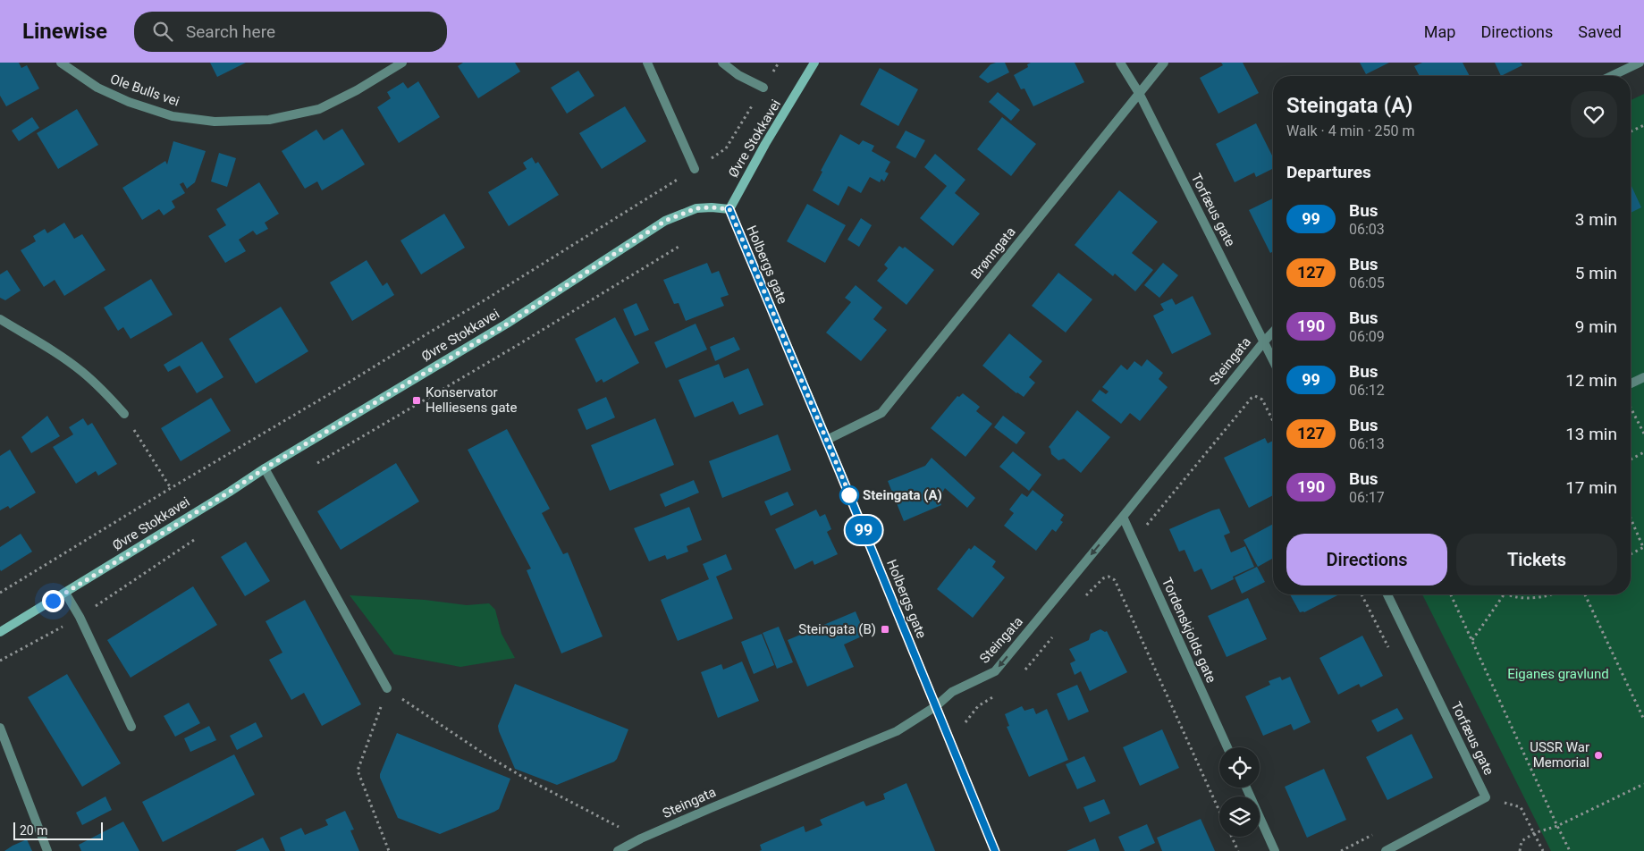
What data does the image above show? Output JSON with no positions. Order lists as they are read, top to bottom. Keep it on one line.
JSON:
{"streets":{"main road":["Øvre Stokkavei","Holbergs gate"],"street":["Ole Bulls vei","Torfæus gate","Brønngata","Steingata","Tordenskjolds gate"]},"crossings":[["Øvre Stokkavei","Holbergs gate"],["Torfæus gate","Brønngata"],["Torfæus gate","Steingata"],["Brønngata","Holbergs gate"],["Holbergs gate","Steingata"],["Steingata","Tordenskjolds gate"]],"parks":["Eiganes gravlund"],"places":{"transit":["Konservator Helliesens gate","Steingata (B)"],"other":["Steingata (A)","USSR War Memorial"]},"lines":["bus line 99"],"scale_bar":"20 m","page":{"header":"Linewise","search":"Search here","nav":["Map","Directions","Saved"],"on_map":"99","heading":[["Steingata (A)","Walk · 4 min · 250 m"],"Departures"],"list":[{"mark":"99","name":"Bus","note":"06:03","value":"3 min"},{"mark":"127","name":"Bus","note":"06:05","value":"5 min"},{"mark":"190","name":"Bus","note":"06:09","value":"9 min"},{"mark":"99","name":"Bus","note":"06:12","value":"12 min"},{"mark":"127","name":"Bus","note":"06:13","value":"13 min"},{"mark":"190","name":"Bus","note":"06:17","value":"17 min"}],"buttons":["Directions","Tickets"],"scale":"20 m"}}
